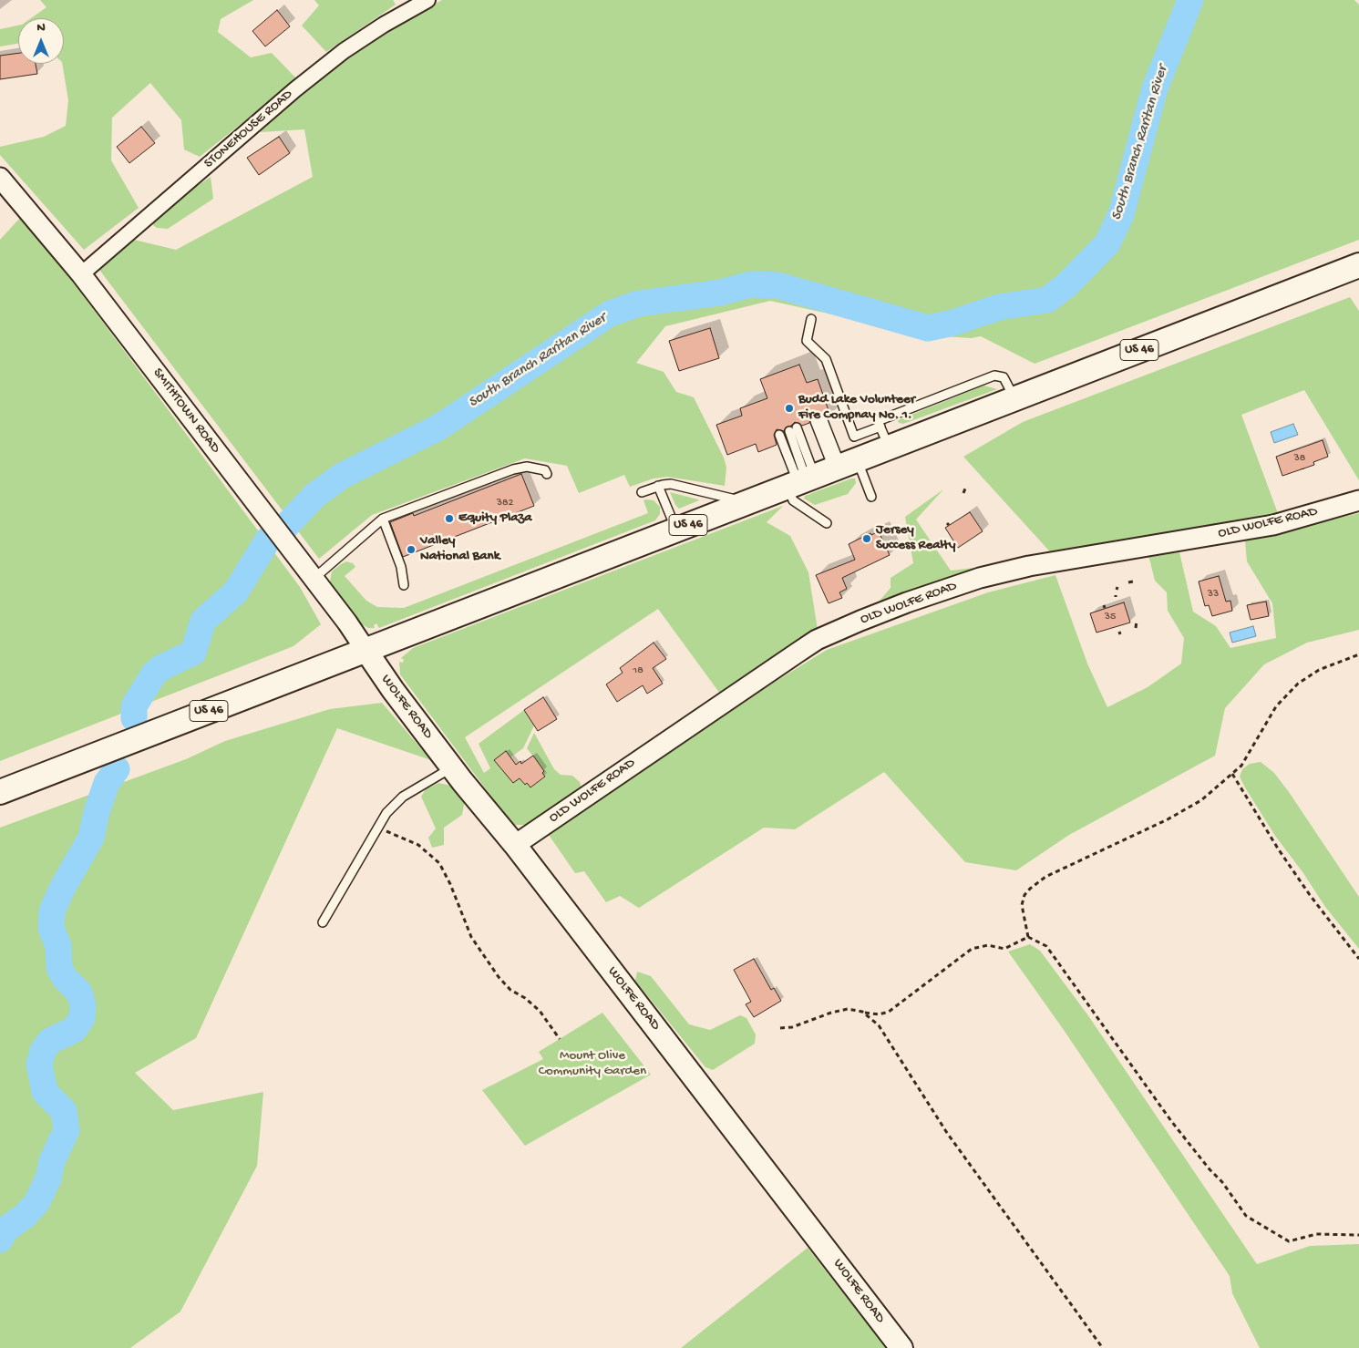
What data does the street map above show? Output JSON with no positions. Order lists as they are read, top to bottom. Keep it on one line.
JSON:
{"streets":{"main road":["US 46","WOLFE ROAD"],"street":["STONEHOUSE ROAD","SMITHTOWN ROAD","OLD WOLFE ROAD"]},"crossings":[["STONEHOUSE ROAD","SMITHTOWN ROAD"],["US 46","SMITHTOWN ROAD"],["US 46","WOLFE ROAD"],["SMITHTOWN ROAD","WOLFE ROAD"],["OLD WOLFE ROAD","WOLFE ROAD"]],"water":["South Branch Raritan River"],"parks":["Mount Olive Community Garden"],"places":["Budd Lake Volunteer Fire Compnay No. 1.","Equity Plaza","Jersey Success Realty","Valley National Bank"],"house_numbers":["38","382","33","35","18"],"north":"top"}
